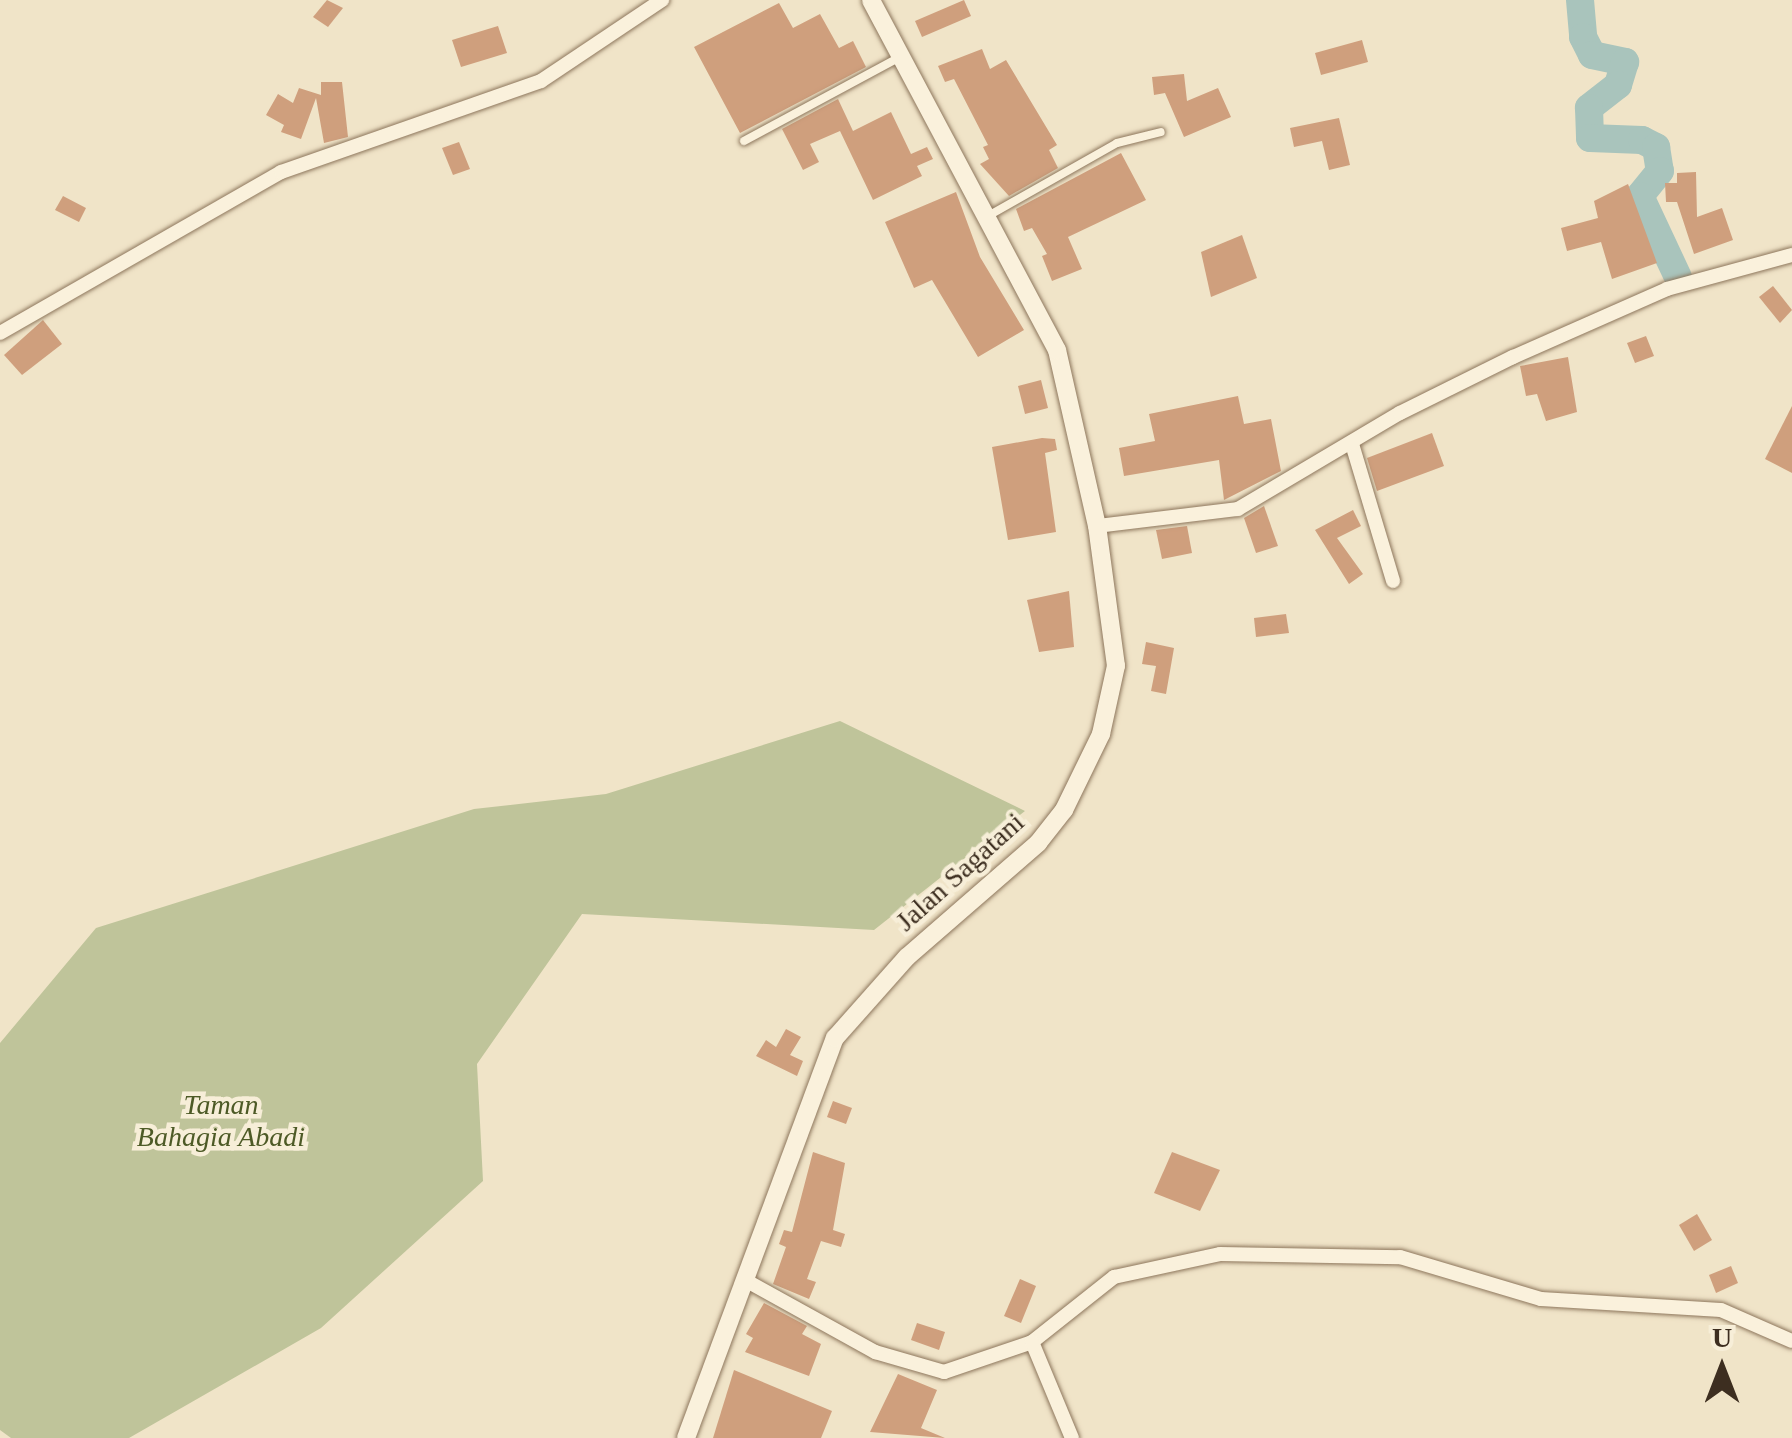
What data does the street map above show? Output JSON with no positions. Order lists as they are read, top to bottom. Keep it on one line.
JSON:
{"streets":{"street":["Jalan Sagatani"]},"parks":["Taman Bahagia Abadi"],"north":"top"}
